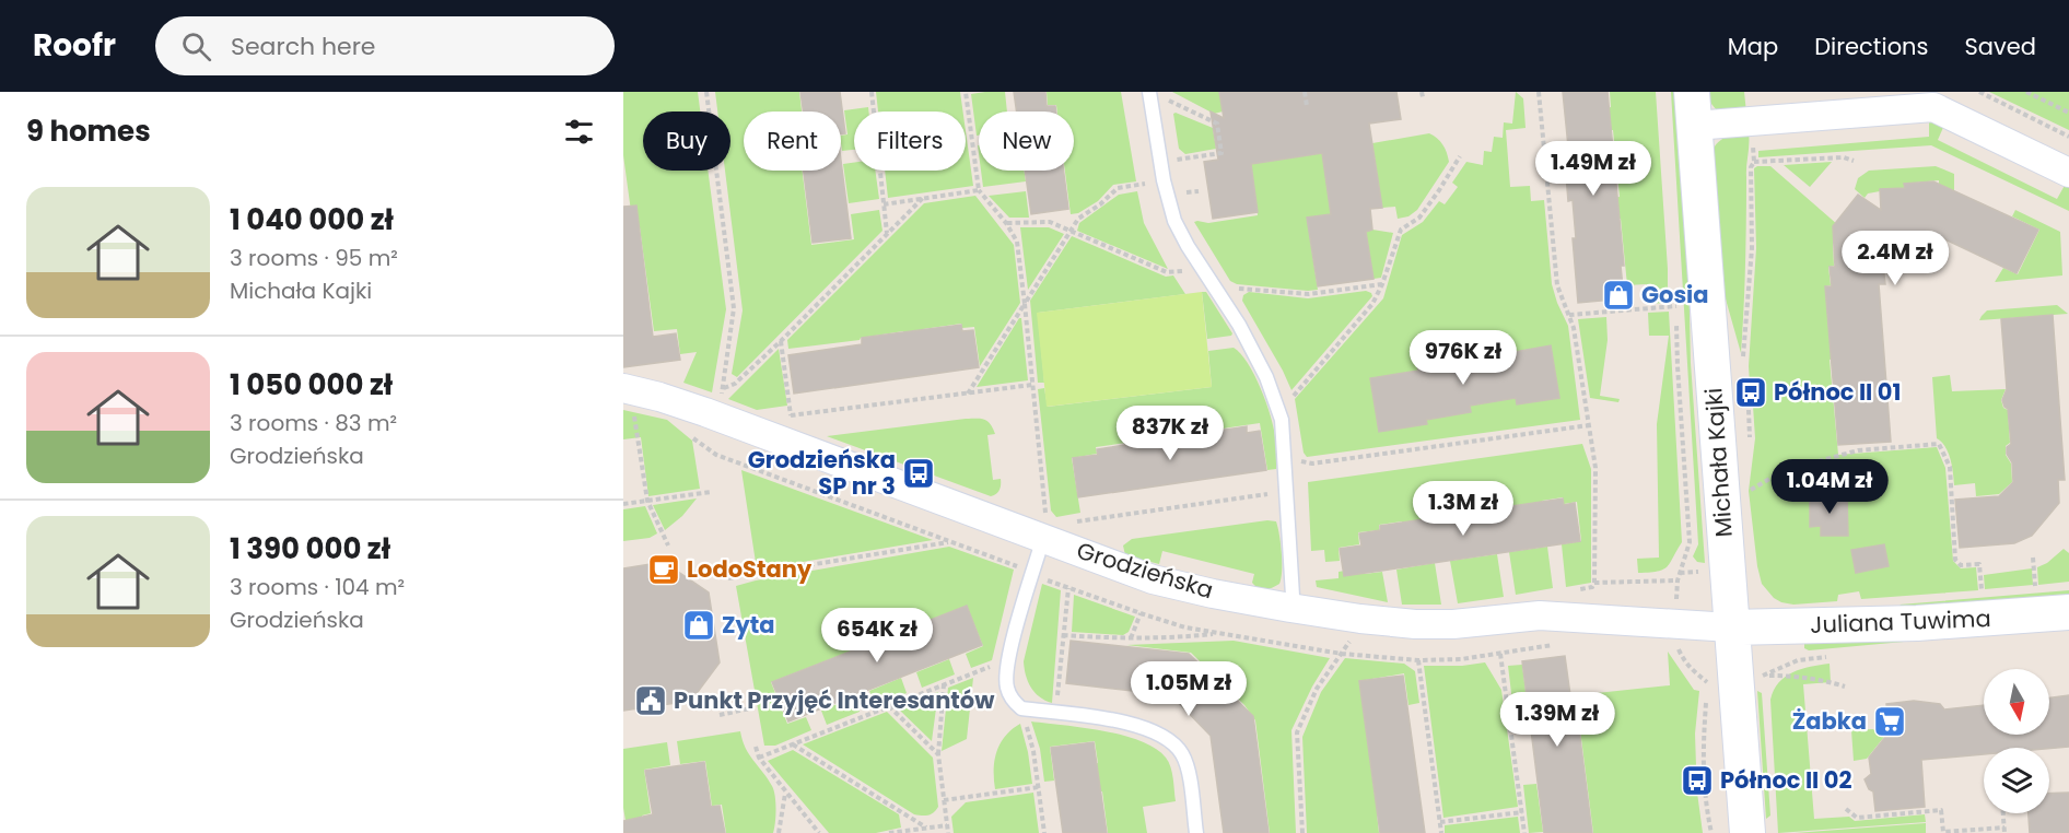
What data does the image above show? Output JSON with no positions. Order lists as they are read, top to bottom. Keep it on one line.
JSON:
{"streets":{"street":["Michała Kajki","Grodzieńska","Juliana Tuwima"]},"crossings":[["Michała Kajki","Grodzieńska"],["Michała Kajki","Juliana Tuwima"],["Grodzieńska","Juliana Tuwima"]],"places":{"shop":["Gosia","Zyta"],"bus stop":["Północ II 01","Grodzieńska SP nr 3","Północ II 02"],"cafe":["LodoStany"],"public building":["Punkt Przyjęć Interesantów"],"supermarket":["Żabka"]},"north":"bottom","page":{"header":"Roofr","search":"Search here","nav":["Map","Directions","Saved"],"heading":"9 homes","chip":["Buy","Rent","Filters","New"],"price":["1.49M zł","2.4M zł","976K zł","837K zł","1.04M zł","1.3M zł","654K zł","1.05M zł","1.39M zł"],"list":[{"name":"1 040 000 zł","note":"3 rooms · 95 m² · Michała Kajki"},{"name":"1 050 000 zł","note":"3 rooms · 83 m² · Grodzieńska"},{"name":"1 390 000 zł","note":"3 rooms · 104 m² · Grodzieńska"}]}}
